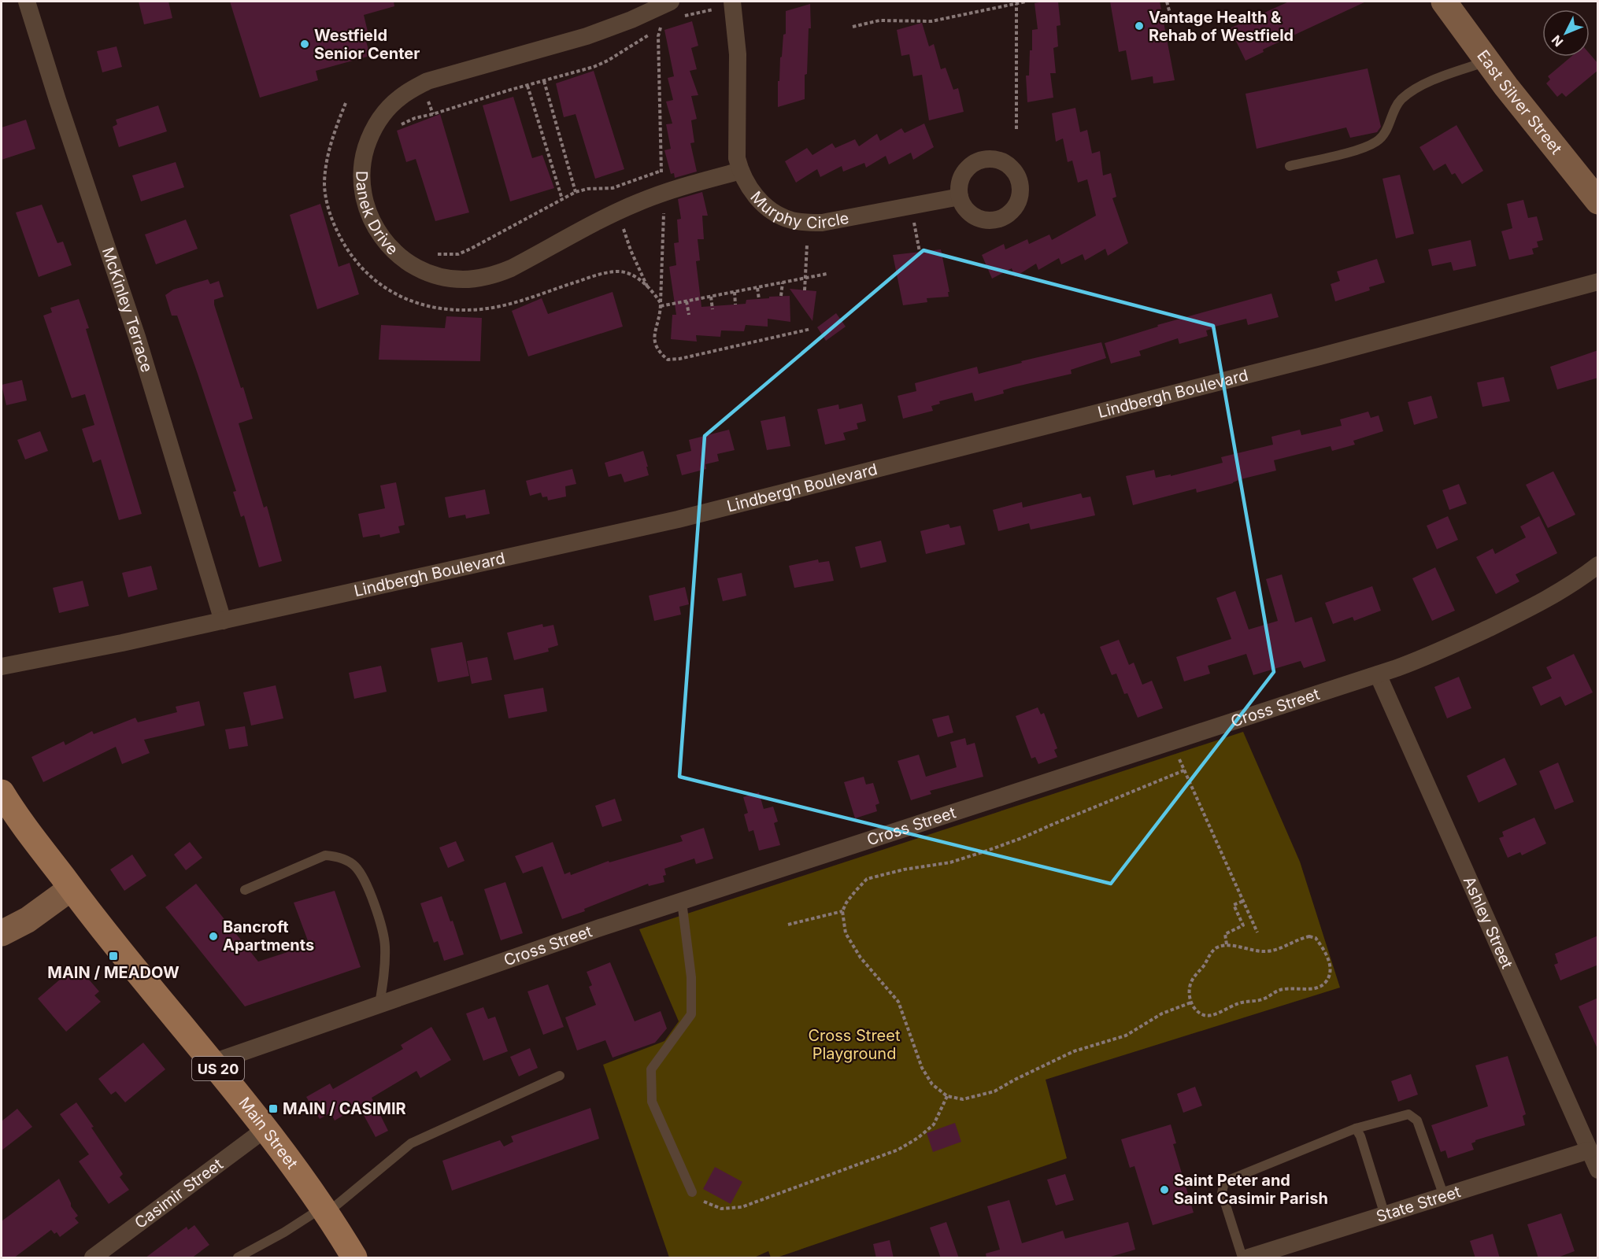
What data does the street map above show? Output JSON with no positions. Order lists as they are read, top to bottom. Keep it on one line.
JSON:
{"streets":{"main road":["East Silver Street","US 20","Main Street"],"street":["Murphy Circle","Danek Drive","McKinley Terrace","Lindbergh Boulevard","Cross Street","Ashley Street","Casimir Street","State Street"]},"crossings":[["Murphy Circle","Danek Drive"],["McKinley Terrace","Lindbergh Boulevard"],["Cross Street","Ashley Street"],["Cross Street","Main Street"],["Ashley Street","State Street"],["Main Street","Casimir Street"]],"parks":["Cross Street Playground"],"places":{"other":["Vantage Health & Rehab of Westfield","Westfield Senior Center","Bancroft Apartments","Saint Peter and Saint Casimir Parish"],"transit":["MAIN / MEADOW","MAIN / CASIMIR"]},"north":"bottom left"}
